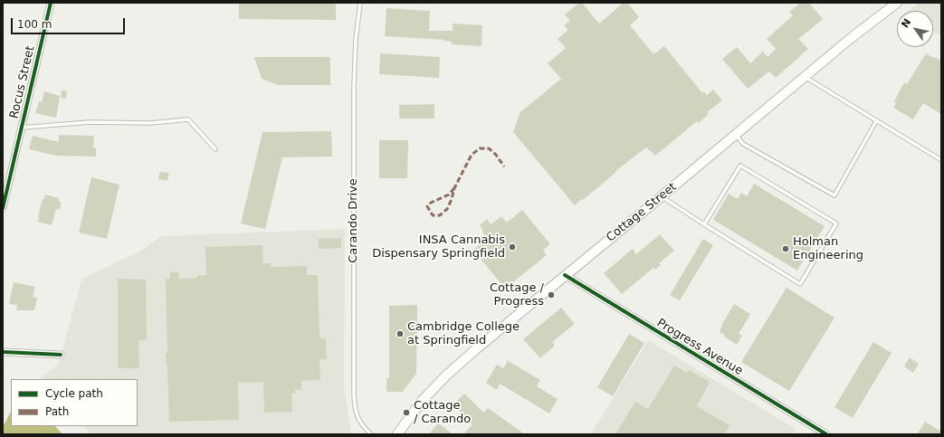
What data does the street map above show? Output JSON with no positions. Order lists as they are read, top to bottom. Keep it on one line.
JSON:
{"streets":{"main road":["Cottage Street"],"street":["Rocus Street","Progress Avenue"],"lane":["Carando Drive"]},"crossings":[["Cottage Street","Progress Avenue"]],"places":["INSA Cannabis Dispensary Springfield","Holman Engineering","Cottage / Progress","Cambridge College at Springfield","Cottage / Carando"],"legend":["Cycle path","Path"],"scale_bar":"100 m","north":"top left"}
